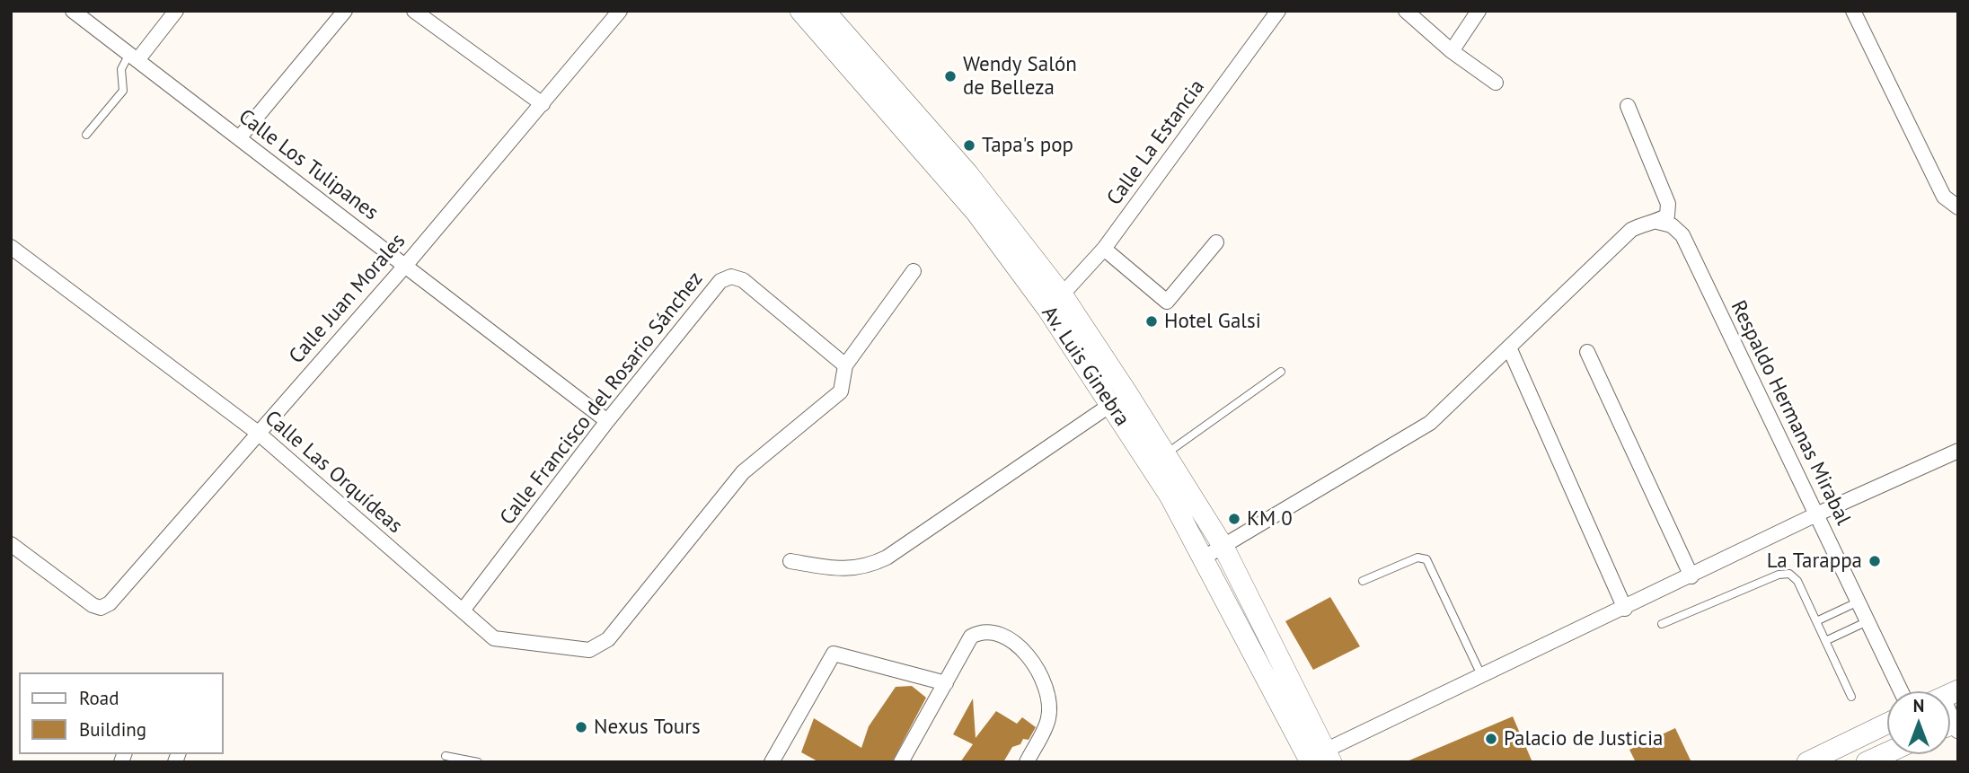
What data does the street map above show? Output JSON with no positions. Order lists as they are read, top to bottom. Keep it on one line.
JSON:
{"streets":{"street":["Calle La Estancia","Calle Los Tulipanes","Calle Juan Morales","Av. Luis Ginebra","Calle Francisco del Rosario Sánchez","Respaldo Hermanas Mirabal","Calle Las Orquídeas"]},"crossings":[["Calle La Estancia","Av. Luis Ginebra"],["Calle Los Tulipanes","Calle Juan Morales"],["Calle Los Tulipanes","Calle Francisco del Rosario Sánchez"],["Calle Juan Morales","Calle Las Orquídeas"],["Calle Francisco del Rosario Sánchez","Calle Las Orquídeas"]],"places":["Wendy Salón de Belleza","Tapa's pop","Hotel Galsi","KM 0","La Tarappa","Nexus Tours","Palacio de Justicia"],"legend":["Road","Building"],"north":"top"}
